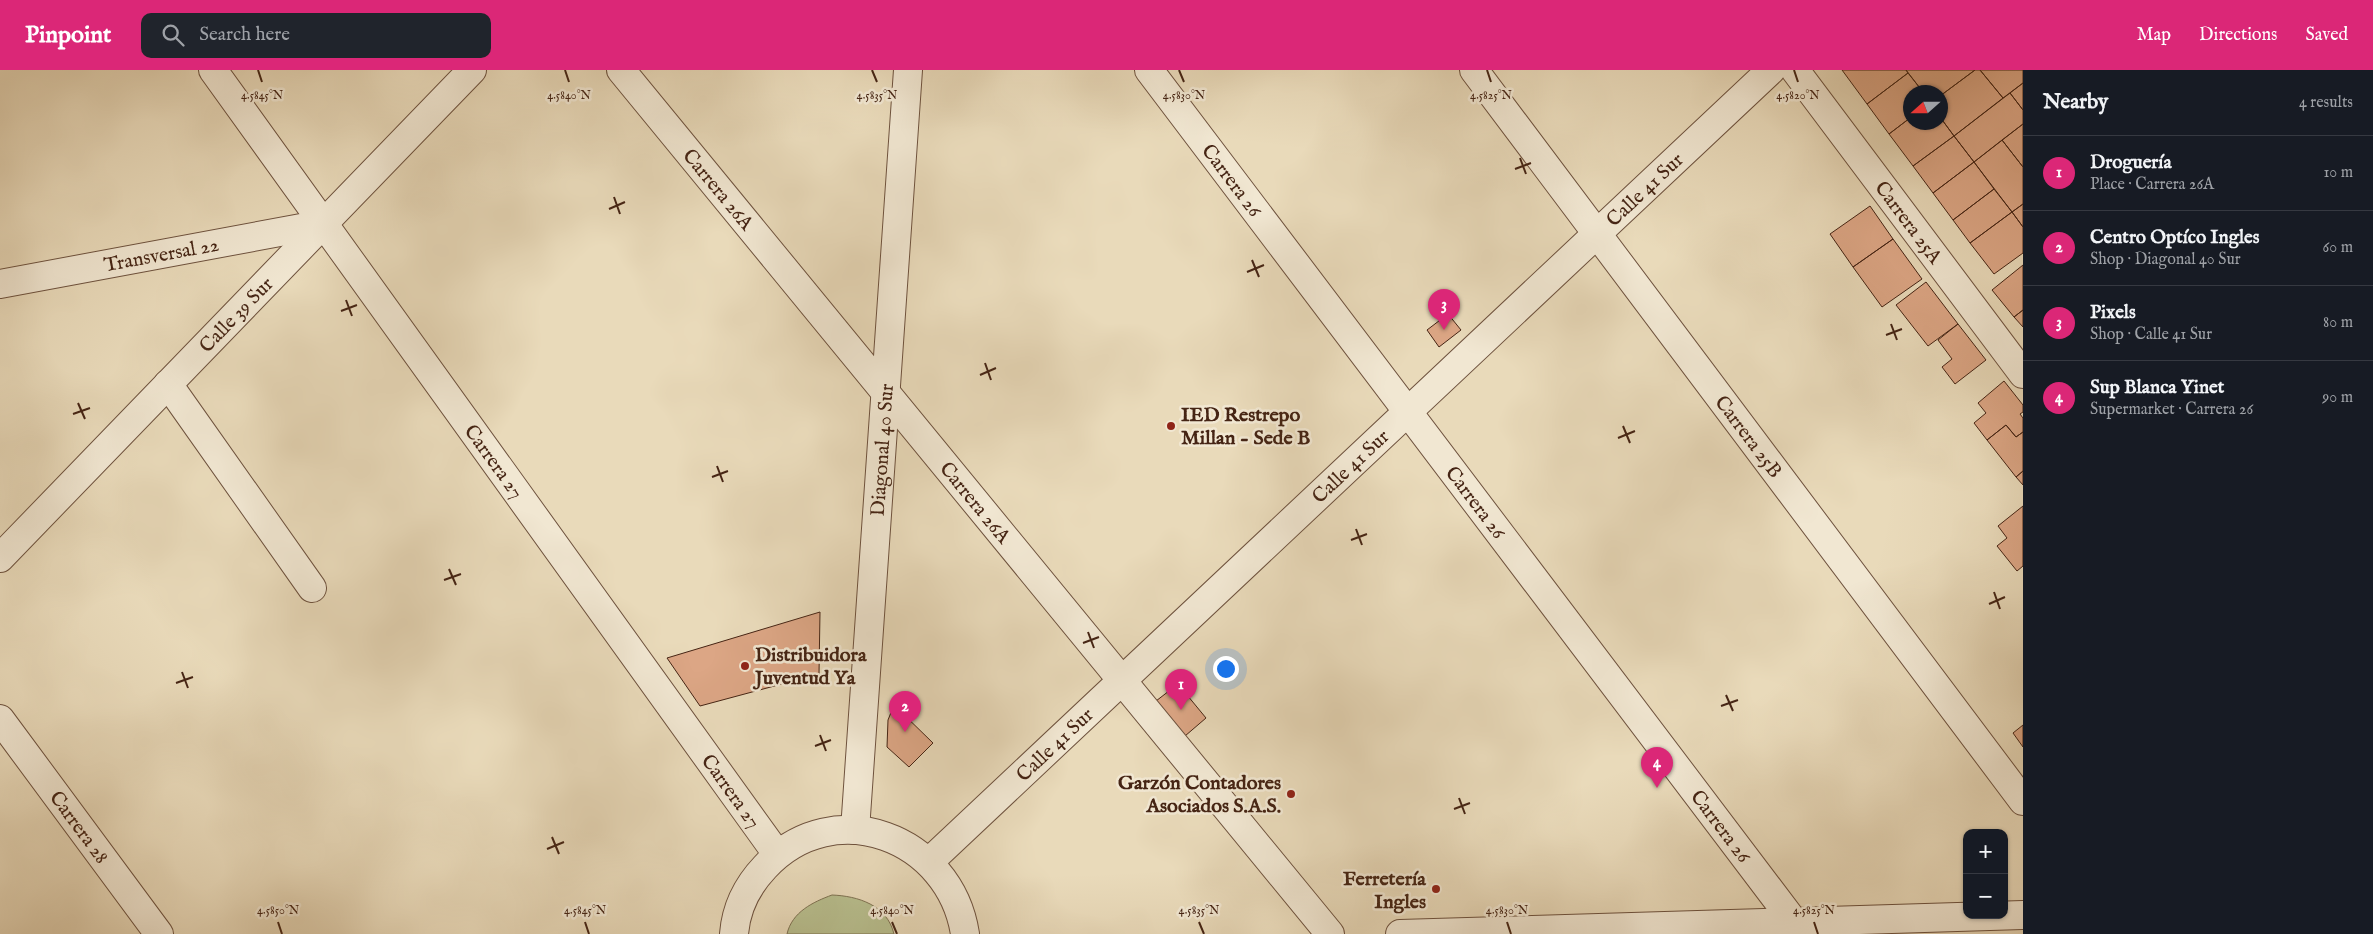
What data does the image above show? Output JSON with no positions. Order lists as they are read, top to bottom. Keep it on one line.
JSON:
{"streets":{"street":["Carrera 26","Carrera 26A","Calle 41 Sur","Carrera 25A","Transversal 22","Calle 39 Sur","Carrera 25B","Diagonal 40 Sur","Carrera 27","Carrera 28"]},"crossings":[["Carrera 26","Calle 41 Sur"],["Carrera 26A","Calle 41 Sur"],["Carrera 26A","Diagonal 40 Sur"],["Calle 41 Sur","Carrera 25B"],["Transversal 22","Calle 39 Sur"],["Transversal 22","Carrera 27"],["Calle 39 Sur","Carrera 27"]],"places":["IED Restrepo Millan - Sede B","Distribuidora Juventud Ya","Garzón Contadores Asociados S.A.S.","Ferretería Ingles"],"north":"left","page":{"header":"Pinpoint","search":"Search here","nav":["Map","Directions","Saved"],"heading":["Nearby","4 results"],"list":[{"mark":"1","name":"Droguería","note":"Place · Carrera 26A","value":"10 m"},{"mark":"2","name":"Centro Optíco Ingles","note":"Shop · Diagonal 40 Sur","value":"60 m"},{"mark":"3","name":"Pixels","note":"Shop · Calle 41 Sur","value":"80 m"},{"mark":"4","name":"Sup Blanca Yinet","note":"Supermarket · Carrera 26","value":"90 m"}],"pins":["3","1","2","4"],"map_buttons":["+","−"]},"coordinates":["4.5845°N","4.5840°N","4.5835°N","4.5830°N","4.5825°N","4.5820°N","4.5850°N"]}
